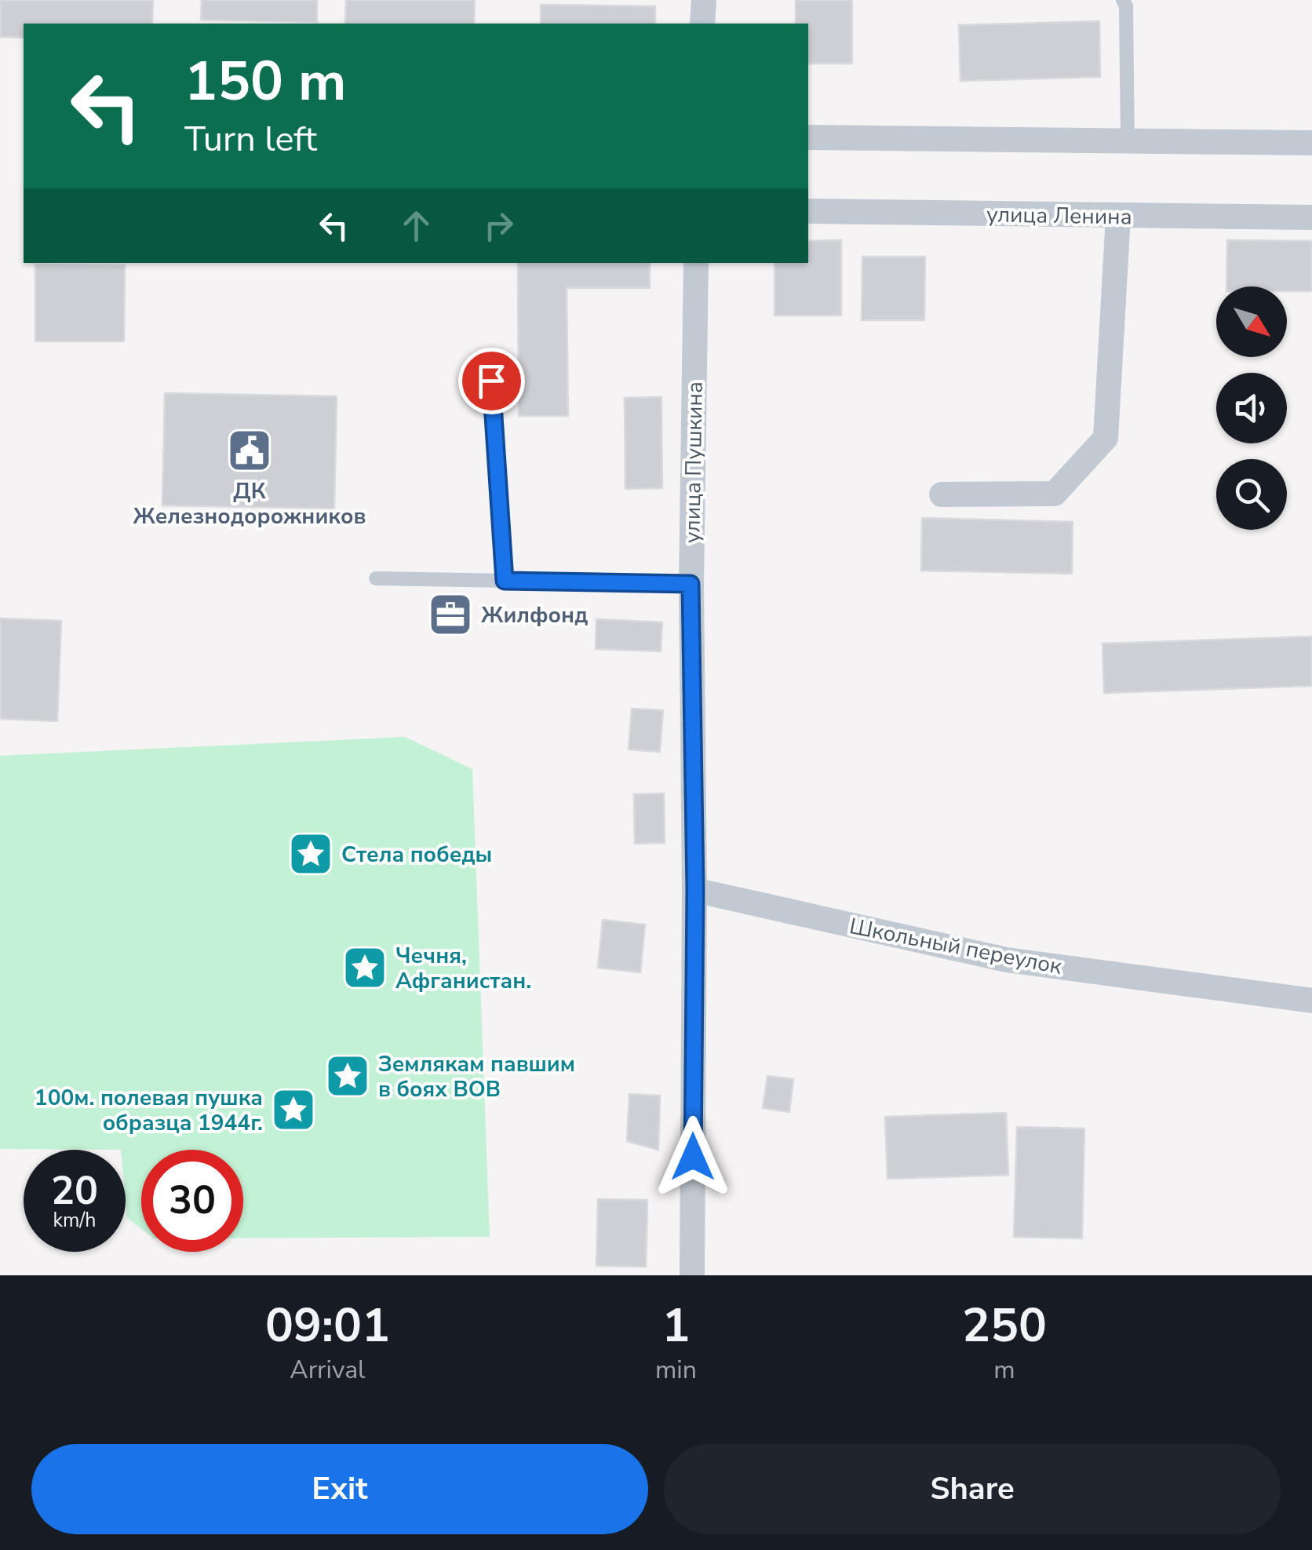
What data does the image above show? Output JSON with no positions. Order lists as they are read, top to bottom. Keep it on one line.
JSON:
{"streets":{"street":["улица Ленина","улица Пушкина","Школьный переулок"]},"crossings":[["улица Пушкина","Школьный переулок"]],"places":{"public building":["ДК Железнодорожников"],"office":["Жилфонд"],"place":["Стела победы","Чечня, Афганистан.","Землякам павшим в боях ВОВ","100м. полевая пушка образца 1944г."]},"north":"bottom right","page":{"turn":["150 m","Turn left"],"speed":"20 km/h","limit":"30","eta":["09:01","Arrival","1","min","250","m"],"buttons":["Exit","Share"]}}
